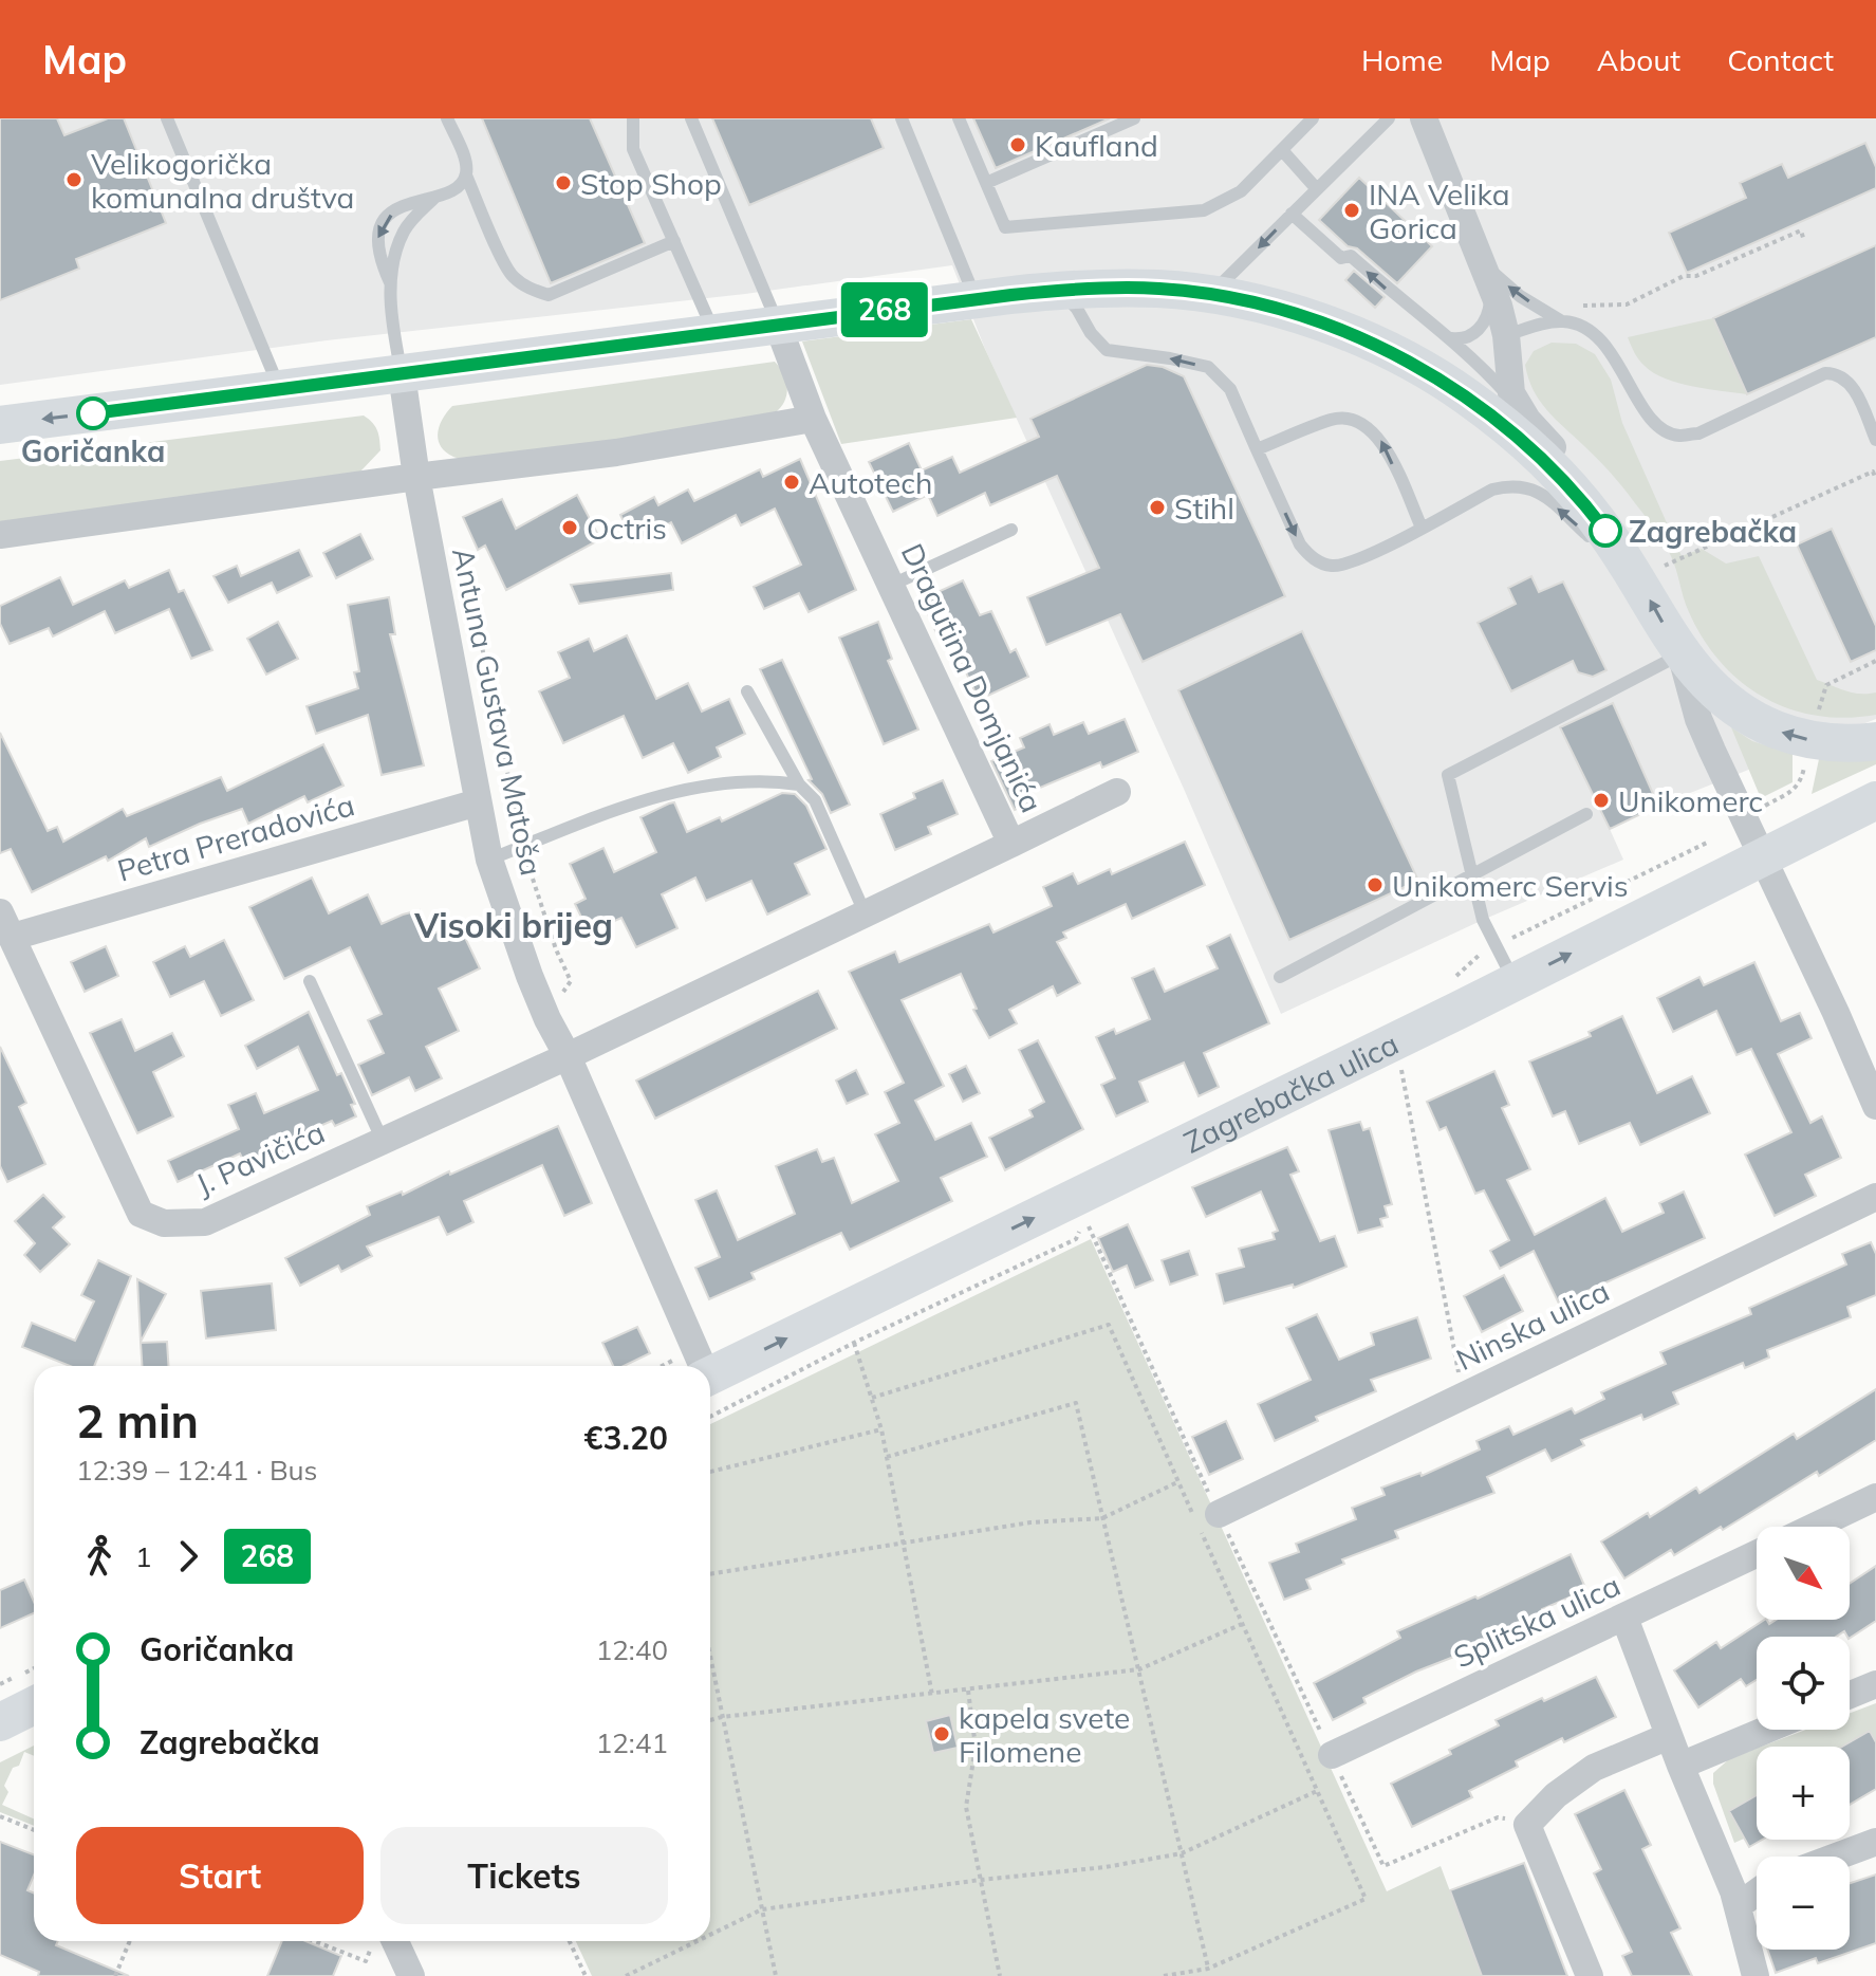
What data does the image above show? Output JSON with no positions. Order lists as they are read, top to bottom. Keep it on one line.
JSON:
{"streets":{"main road":["Zagrebačka ulica"],"street":["Dragutina Domjanića","Antuna Gustava Matoša","Petra Preradovića","J. Pavičića","Ninska ulica","Splitska ulica"]},"crossings":[["Dragutina Domjanića","Antuna Gustava Matoša"],["Dragutina Domjanića","J. Pavičića"],["Antuna Gustava Matoša","Petra Preradovića"],["Antuna Gustava Matoša","J. Pavičića"],["Petra Preradovića","J. Pavičića"]],"one_way":["Zagrebačka ulica"],"districts":["Visoki brijeg"],"places":["Kaufland","Velikogorička komunalna društva","Stop Shop","INA Velika Gorica","Goričanka","Autotech","Stihl","Octris","Zagrebačka","Unikomerc","Unikomerc Servis","kapela svete Filomene"],"lines":["bus line 268"],"north":"bottom right","page":{"header":"Map","nav":["Home","Map","About","Contact"],"on_map":"268","heading":["2 min","12:39 – 12:41 · Bus","€3.20"],"legs":["1","268"],"map_buttons":["+","−"],"list":[{"name":"Goričanka","value":"12:40"},{"name":"Zagrebačka","value":"12:41"}],"buttons":["Start","Tickets"]}}
